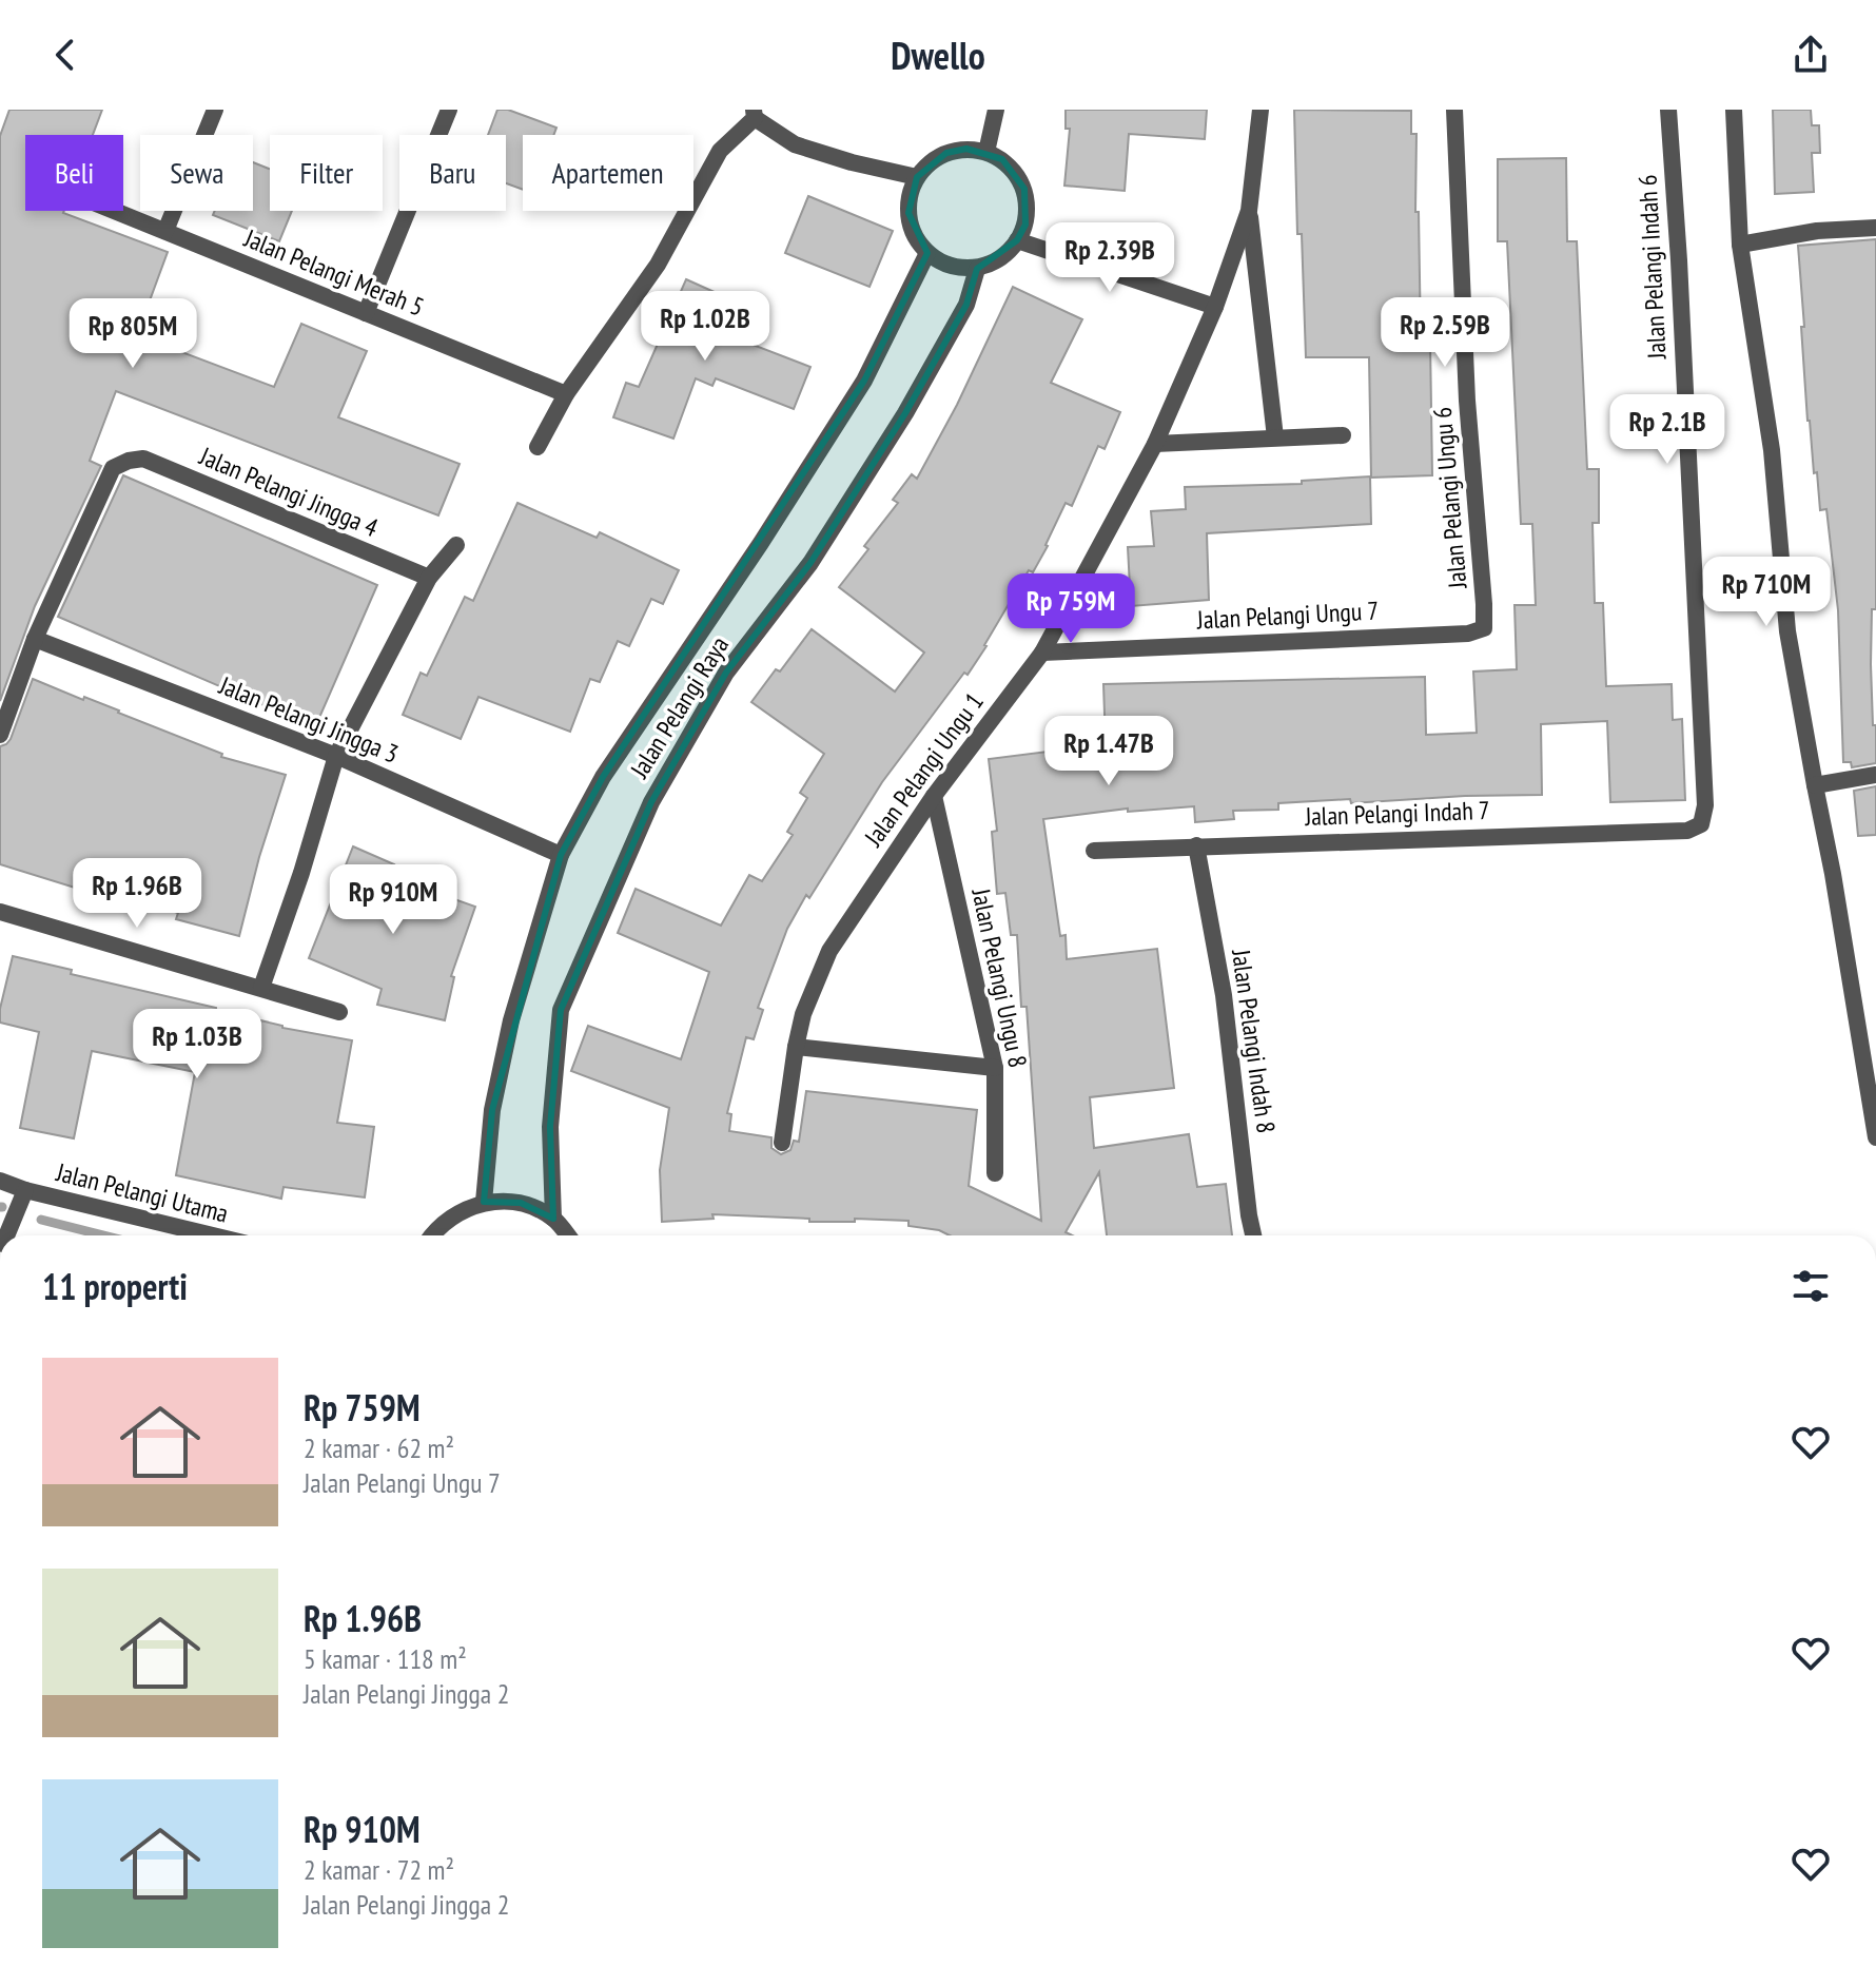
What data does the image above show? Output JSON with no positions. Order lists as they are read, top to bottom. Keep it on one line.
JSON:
{"streets":{"street":["Jalan Pelangi Indah 6","Jalan Pelangi Merah 5","Jalan Pelangi Jingga 4","Jalan Pelangi Ungu 6","Jalan Pelangi Ungu 7","Jalan Pelangi Raya","Jalan Pelangi Jingga 3","Jalan Pelangi Ungu 1","Jalan Pelangi Indah 7","Jalan Pelangi Ungu 8","Jalan Pelangi Indah 8","Jalan Pelangi Utama"]},"crossings":[["Jalan Pelangi Indah 6","Jalan Pelangi Indah 7"],["Jalan Pelangi Jingga 4","Jalan Pelangi Jingga 3"],["Jalan Pelangi Ungu 6","Jalan Pelangi Ungu 7"],["Jalan Pelangi Ungu 7","Jalan Pelangi Ungu 1"],["Jalan Pelangi Raya","Jalan Pelangi Jingga 3"],["Jalan Pelangi Ungu 1","Jalan Pelangi Ungu 8"],["Jalan Pelangi Indah 7","Jalan Pelangi Indah 8"]],"page":{"header":"Dwello","chip":["Beli","Sewa","Filter","Baru","Apartemen"],"price":["Rp 2.39B","Rp 1.02B","Rp 2.59B","Rp 805M","Rp 2.1B","Rp 710M","Rp 759M","Rp 1.47B","Rp 1.96B","Rp 910M","Rp 1.03B"],"heading":"11 properti","list":[{"name":"Rp 759M","note":"2 kamar · 62 m² · Jalan Pelangi Ungu 7"},{"name":"Rp 1.96B","note":"5 kamar · 118 m² · Jalan Pelangi Jingga 2"},{"name":"Rp 910M","note":"2 kamar · 72 m² · Jalan Pelangi Jingga 2"}]}}
